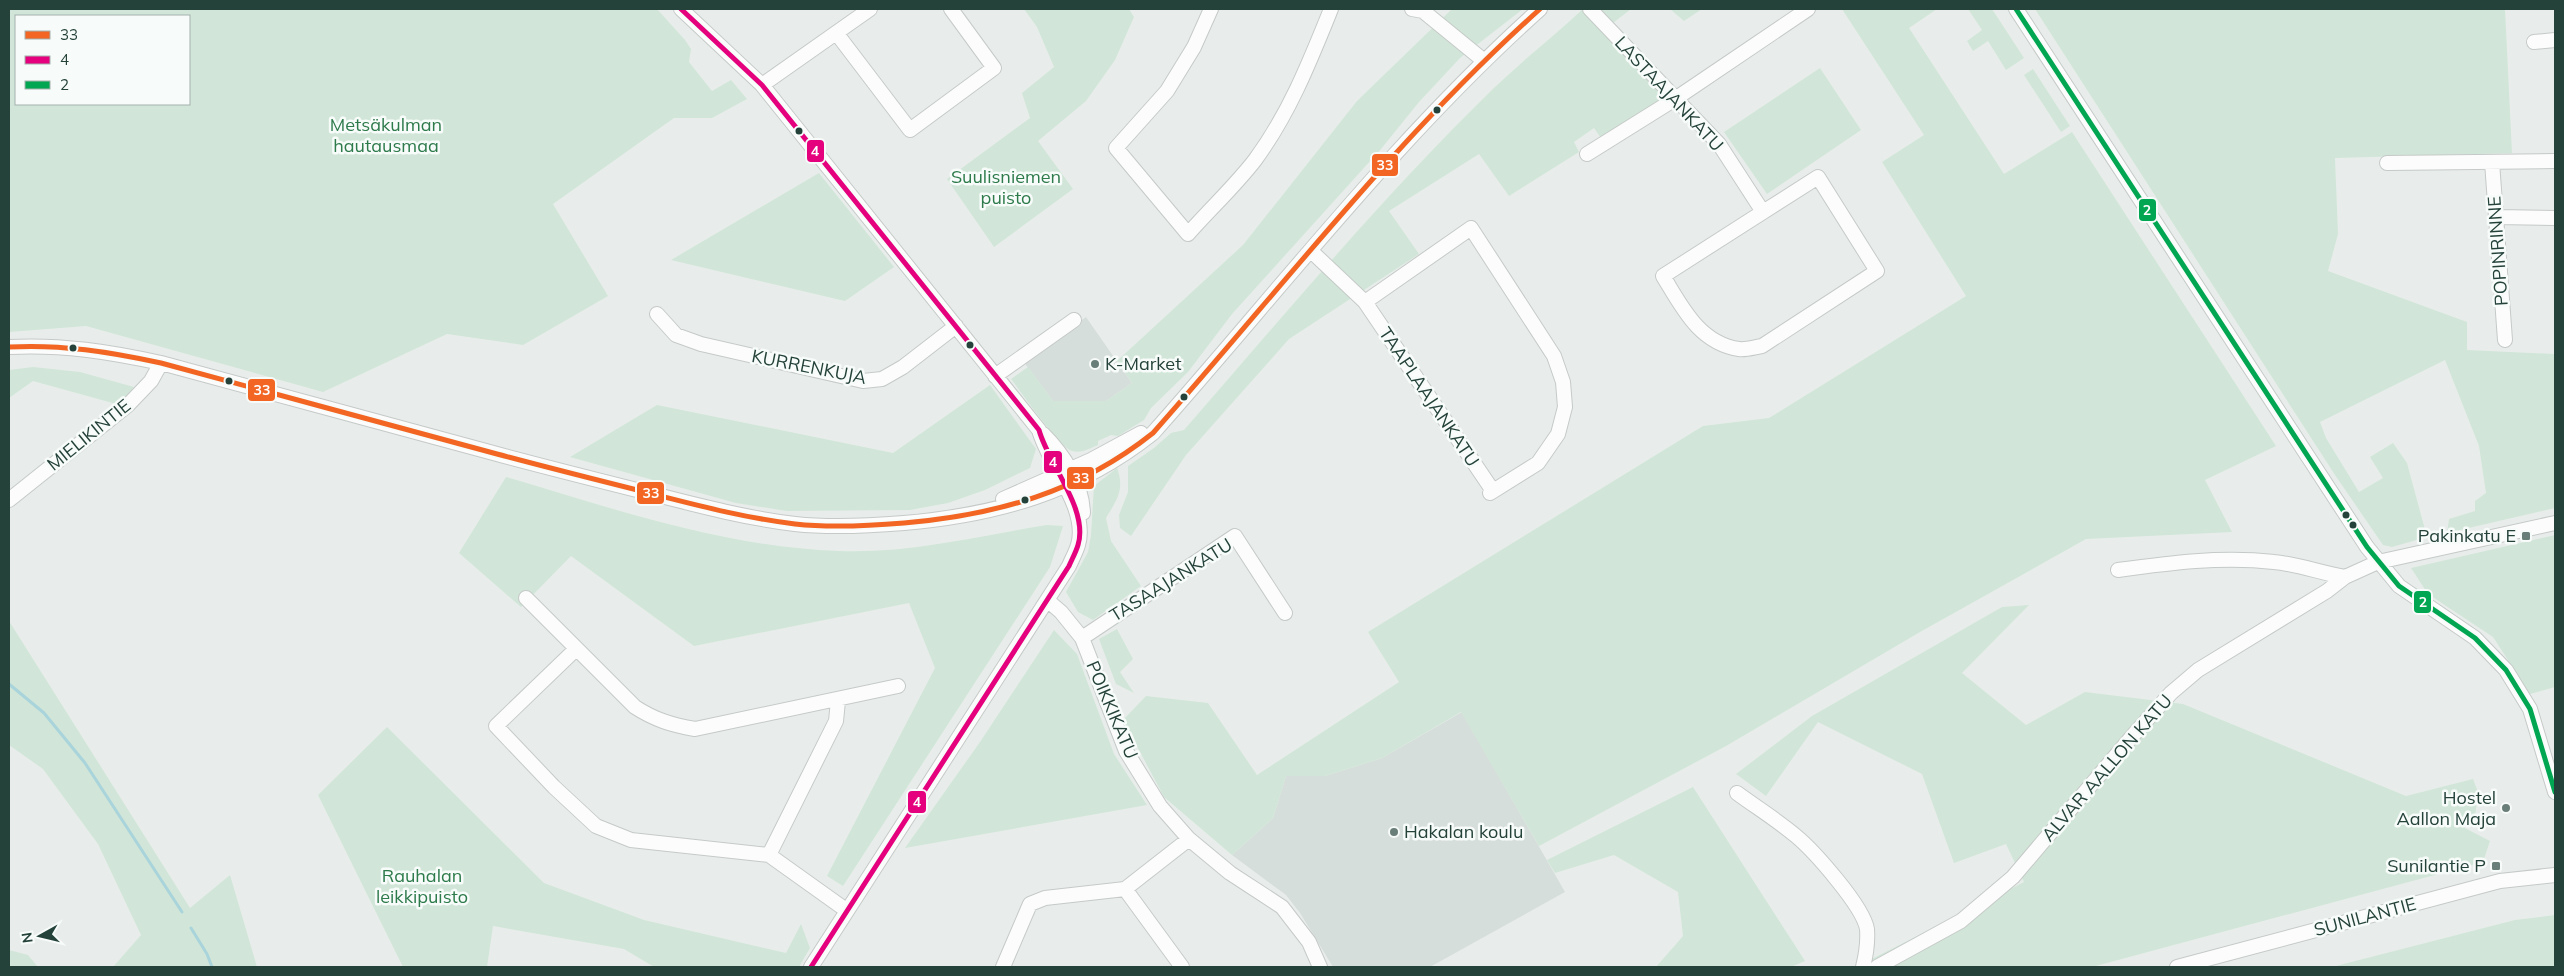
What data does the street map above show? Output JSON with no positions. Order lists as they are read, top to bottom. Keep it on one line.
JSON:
{"streets":{"street":["LASTAAJANKATU","POPINRINNE","KURRENKUJA","TAAPLAAJANKATU","MIELIKINTIE","TASAAJANKATU","POIKKIKATU","ALVAR AALLON KATU","SUNILANTIE"]},"crossings":[["TASAAJANKATU","POIKKIKATU"]],"parks":["Metsäkulman hautausmaa","Suulisniemen puisto","Rauhalan leikkipuisto"],"places":{"other":["K-Market","Hostel Aallon Maja","Hakalan koulu"],"transit":["Pakinkatu E","Sunilantie P"]},"lines":["transit line 33","transit line 4","transit line 2"],"legend":["33","4","2"],"north":"left"}
